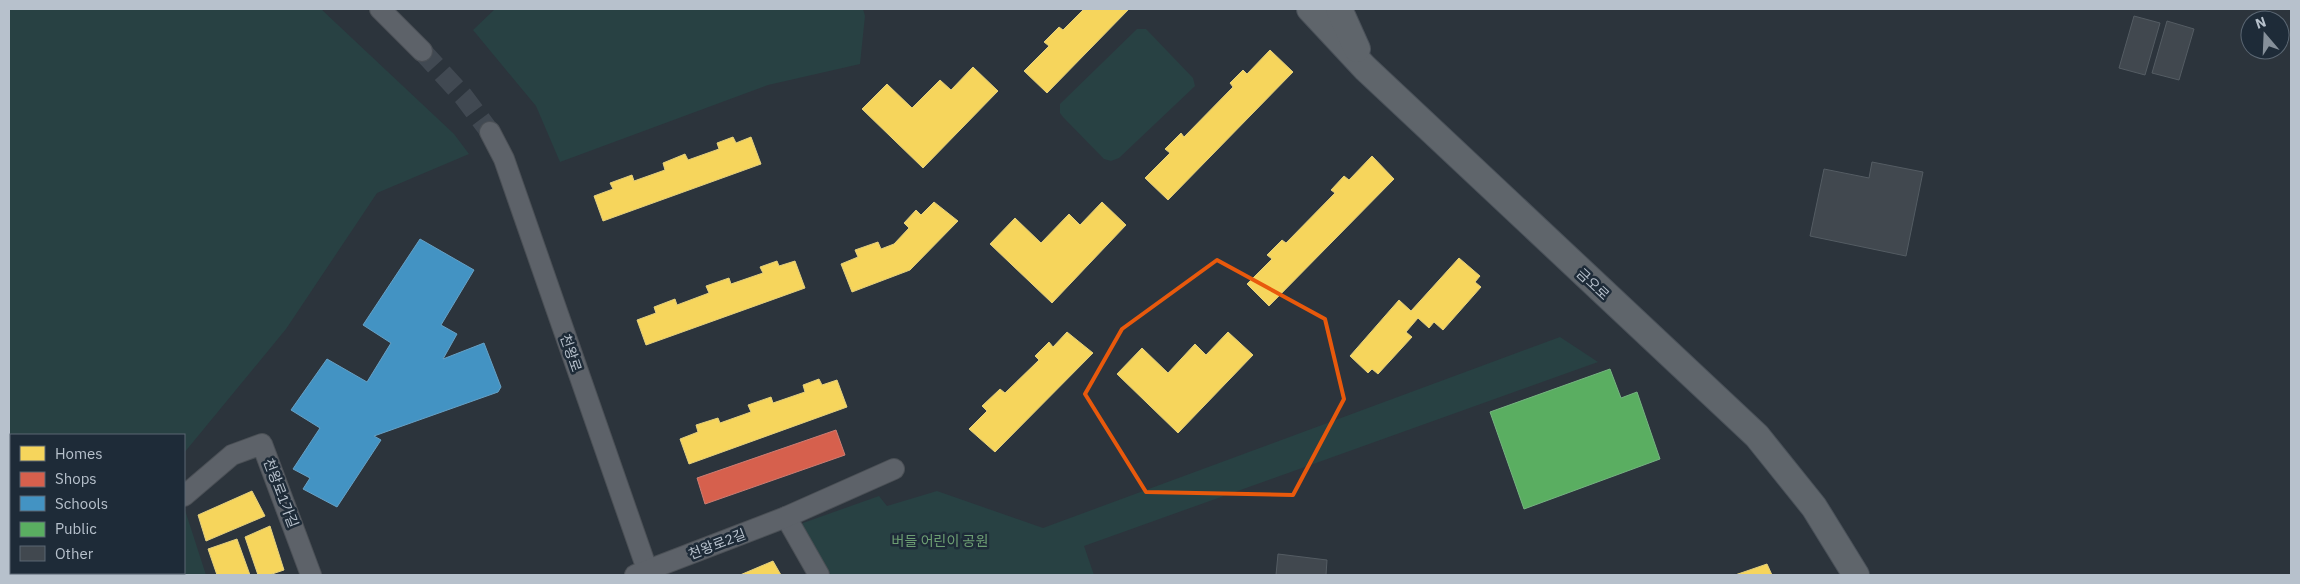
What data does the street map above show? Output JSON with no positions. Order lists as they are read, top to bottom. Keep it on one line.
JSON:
{"streets":{"main road":["금오로"],"street":["천왕로","천왕로1가길","천왕로2길"]},"crossings":[["천왕로","천왕로2길"]],"parks":["버들 어린이 공원"],"legend":["Homes","Shops","Schools","Public","Other"],"north":"top"}
